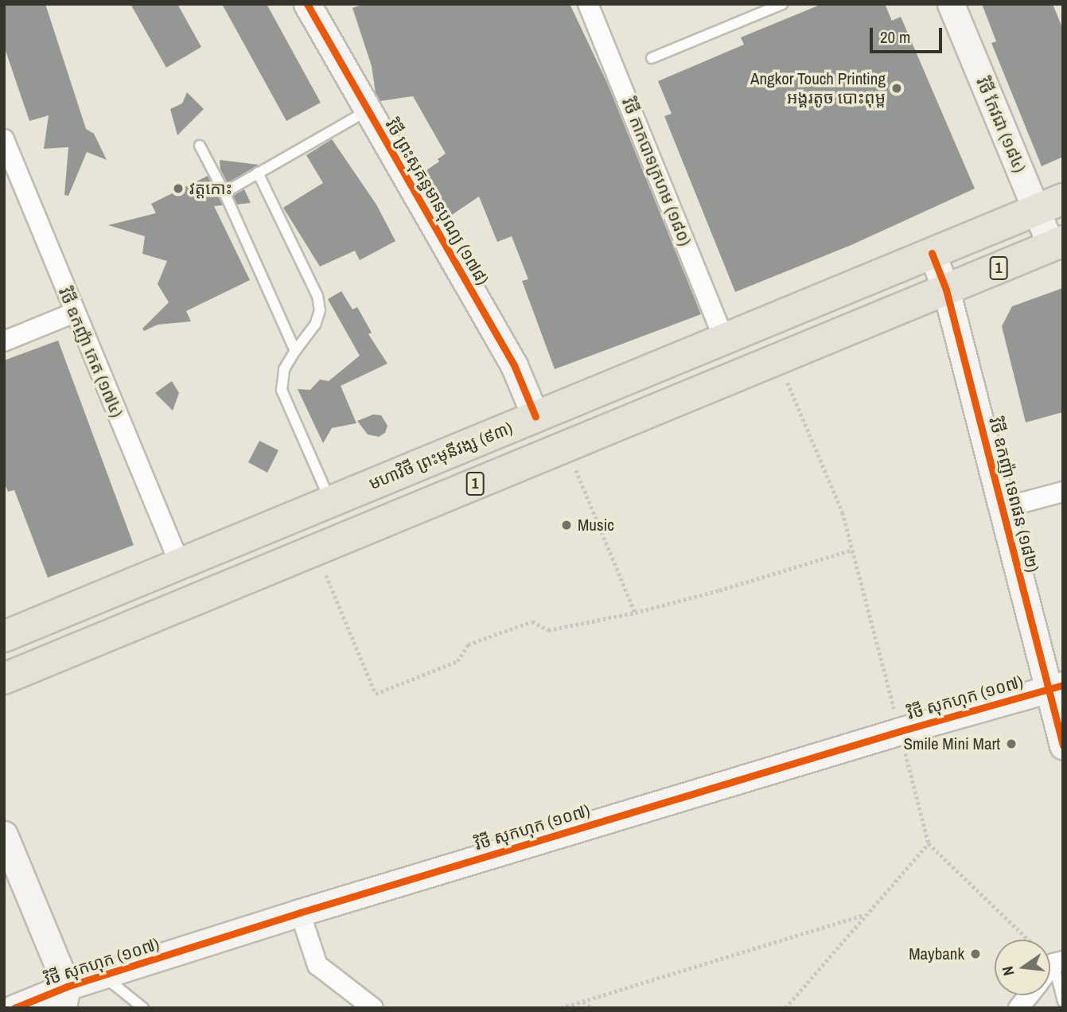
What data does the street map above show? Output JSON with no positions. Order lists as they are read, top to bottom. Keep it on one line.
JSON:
{"streets":{"highway":["1","មហាវិថី ព្រះមុនីវង្ស (៩៣)"],"street":["វិថី កែវជា (១៨៤)","វិថី កាកបាទក្រហម (១៨០)","វិថី ព្រះសុគន្ធមានបុណ្យ (១៧៨)","វិថី ឧកញ៉ា កេត (១៧៤)","វិថី ឧកញ៉ា ទេពផន (១៨២)","វិថី សុកហុក (១០៧)"]},"crossings":[["វិថី កែវជា (១៨៤)","1"],["វិថី កែវជា (១៨៤)","មហាវិថី ព្រះមុនីវង្ស (៩៣)"],["វិថី កាកបាទក្រហម (១៨០)","មហាវិថី ព្រះមុនីវង្ស (៩៣)"],["វិថី ព្រះសុគន្ធមានបុណ្យ (១៧៨)","មហាវិថី ព្រះមុនីវង្ស (៩៣)"],["1","វិថី ឧកញ៉ា ទេពផន (១៨២)"],["វិថី ឧកញ៉ា កេត (១៧៤)","មហាវិថី ព្រះមុនីវង្ស (៩៣)"],["មហាវិថី ព្រះមុនីវង្ស (៩៣)","វិថី ឧកញ៉ា ទេពផន (១៨២)"],["វិថី ឧកញ៉ា ទេពផន (១៨២)","វិថី សុកហុក (១០៧)"]],"places":["Angkor Touch Printing អង្គរតូច បោះពុម្ព","វត្តកោះ","Music","Smile Mini Mart","Maybank"],"scale_bar":"20 m","north":"left"}
